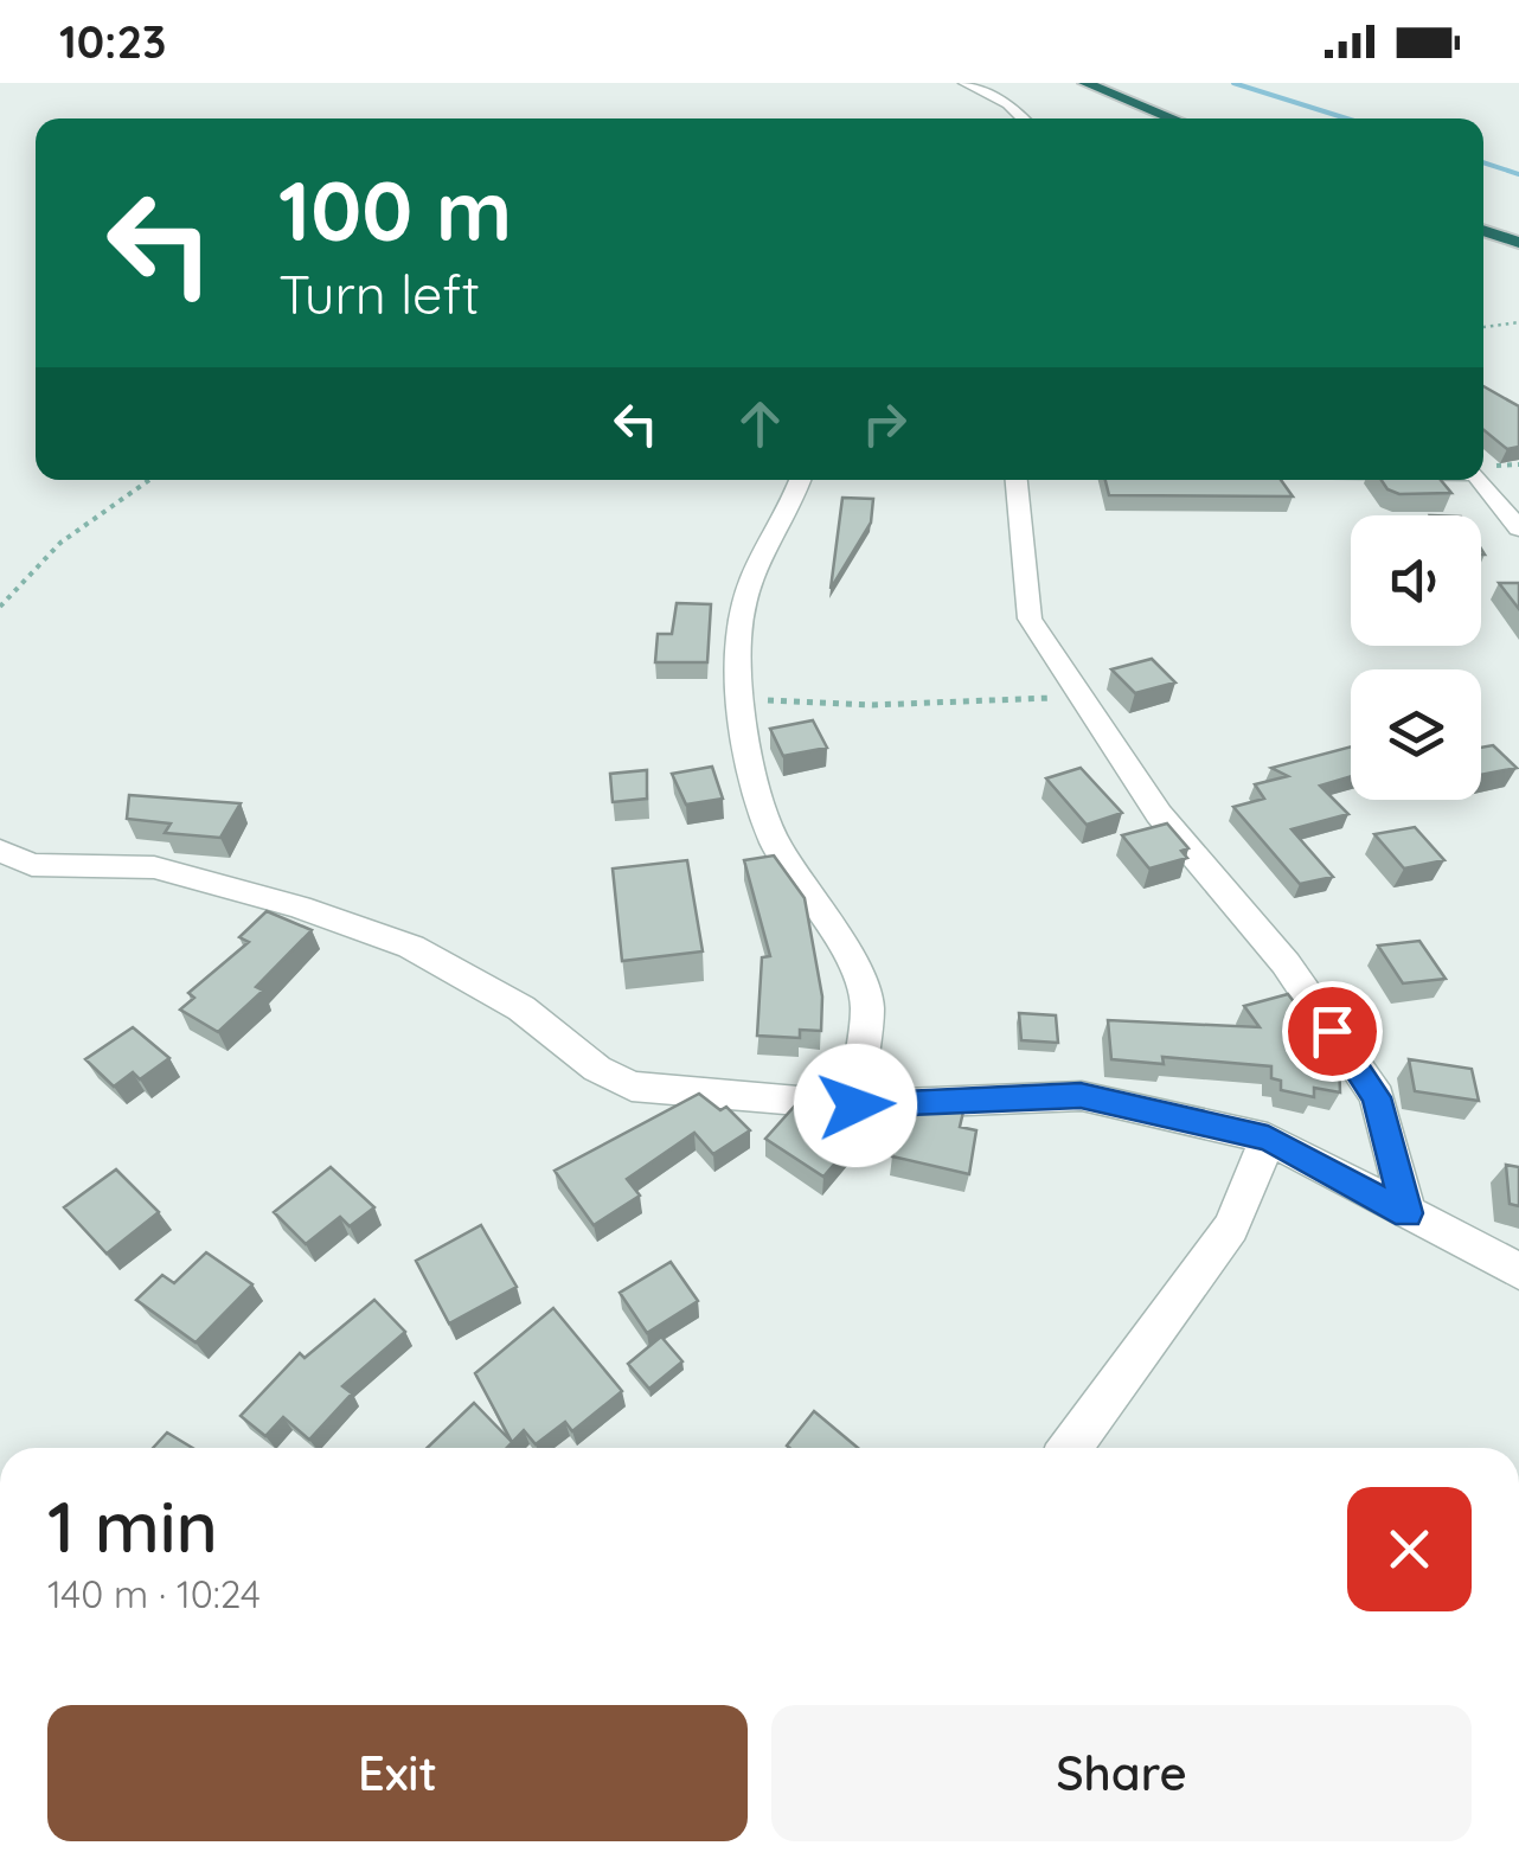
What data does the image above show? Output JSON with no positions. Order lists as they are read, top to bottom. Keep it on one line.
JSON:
{"page":{"status":"10:23","turn":["100 m","Turn left"],"heading":["1 min","140 m · 10:24"],"buttons":["Exit","Share"]}}
